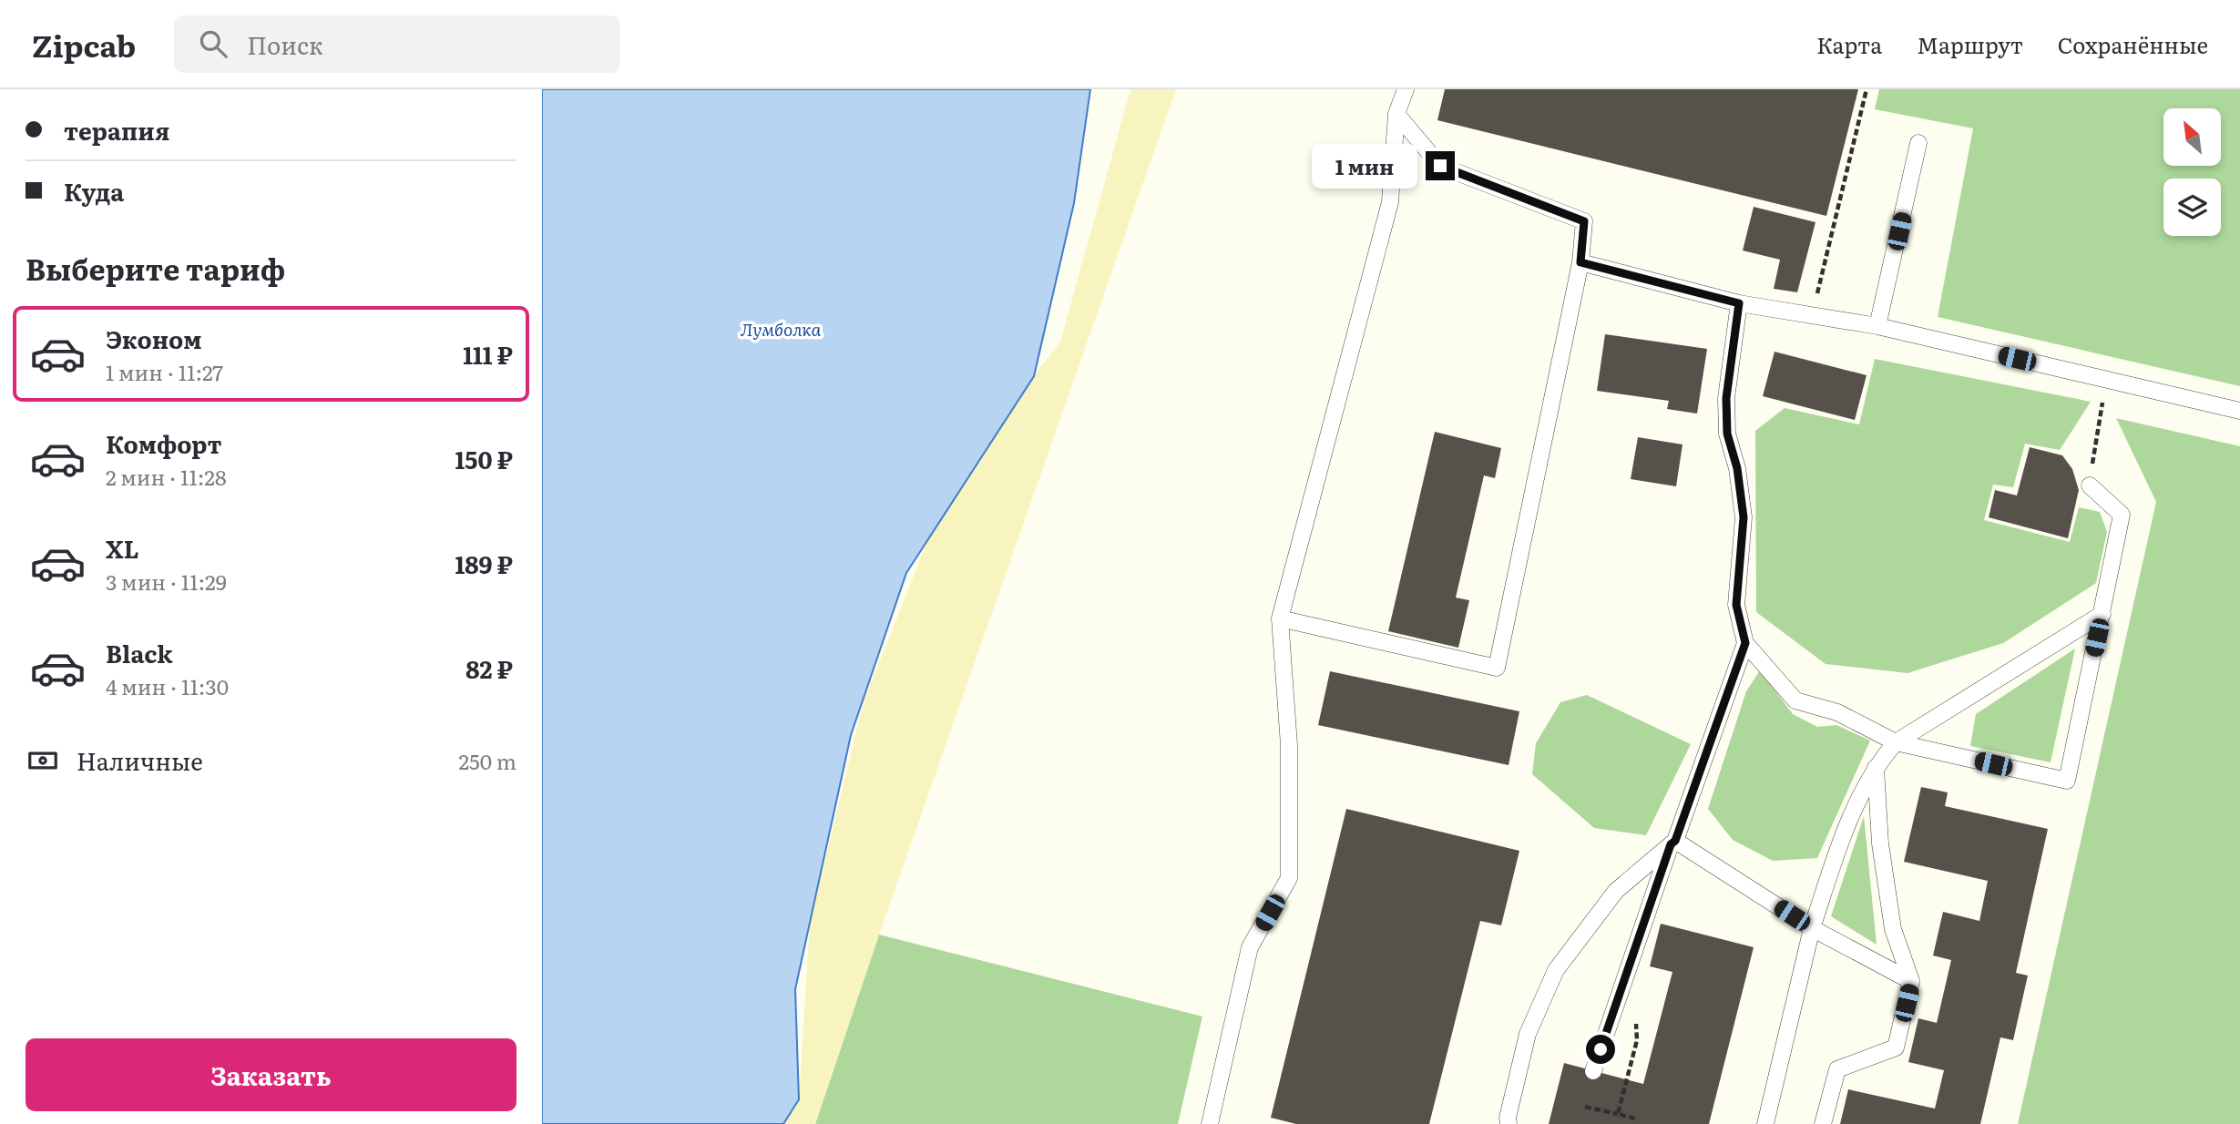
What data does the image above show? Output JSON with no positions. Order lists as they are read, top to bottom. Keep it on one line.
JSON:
{"water":["Лумболка"],"north":"top left","page":{"header":"Zipcab","search":"Поиск","nav":["Карта","Маршрут","Сохранённые"],"banner":["терапия","Куда"],"bubble":"1 мин","heading":"Выберите тариф","list":[{"name":"Эконом","note":"1 мин · 11:27","value":"111 ₽"},{"name":"Комфорт","note":"2 мин · 11:28","value":"150 ₽"},{"name":"XL","note":"3 мин · 11:29","value":"189 ₽"},{"name":"Black","note":"4 мин · 11:30","value":"82 ₽"}],"pay":["Наличные","250 m"],"buttons":"Заказать"}}
